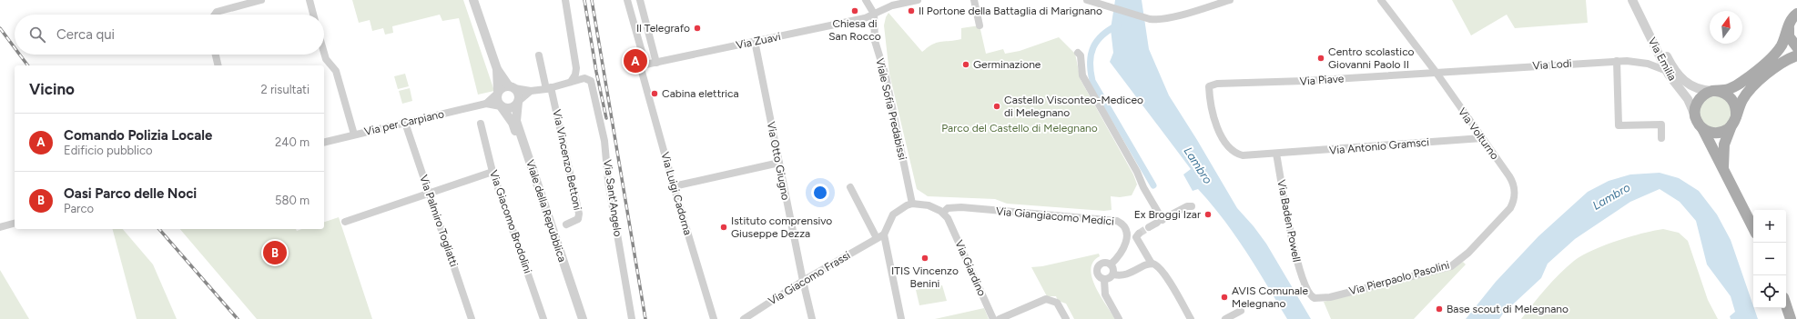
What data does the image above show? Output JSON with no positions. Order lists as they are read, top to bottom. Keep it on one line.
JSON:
{"streets":{"street":["Via Zuavi","Via Emilia","Via Lodi","Via Piave","Viale Sofia Predabissi","Via per Carpiano","Via Volturno","Via Antonio Gramsci","Via Vincenzo Bettoni","Via Otto Giugno","Via Luigi Cadorna","Via Sant'Angelo","Viale della Repubblica","Via Giangiacomo Medici","Via Palmiro Togliatti","Via Baden Powell","Via Giacomo Brodolini","Via Giardino","Via Giacomo Frassi","Via Pierpaolo Pasolini"]},"crossings":[["Via Zuavi","Viale Sofia Predabissi"],["Via Zuavi","Via Otto Giugno"],["Via Zuavi","Via Luigi Cadorna"],["Via Emilia","Via Lodi"],["Via Lodi","Via Piave"],["Via Lodi","Via Volturno"],["Via Piave","Via Volturno"],["Via Piave","Via Antonio Gramsci"],["Via per Carpiano","Viale della Repubblica"],["Via per Carpiano","Via Palmiro Togliatti"],["Via Volturno","Via Antonio Gramsci"],["Via Volturno","Via Pierpaolo Pasolini"],["Via Antonio Gramsci","Via Baden Powell"],["Via Otto Giugno","Via Giacomo Frassi"],["Via Giangiacomo Medici","Via Giardino"],["Via Baden Powell","Via Pierpaolo Pasolini"]],"water":["Lambro"],"parks":["Parco del Castello di Melegnano"],"places":["Chiesa di San Rocco","Il Portone della Battaglia di Marignano","Il Telegrafo","Centro scolastico Giovanni Paolo II","Germinazione","Cabina elettrica","Castello Visconteo-Mediceo di Melegnano","Ex Broggi Izar","Istituto comprensivo Giuseppe Dezza","ITIS Vincenzo Benini","AVIS Comunale Melegnano","Base scout di Melegnano"],"north":"top","page":{"search":"Cerca qui","pins":["A","B"],"heading":["Vicino","2 risultati"],"list":[{"mark":"A","name":"Comando Polizia Locale","note":"Edificio pubblico","value":"240 m"},{"mark":"B","name":"Oasi Parco delle Noci","note":"Parco","value":"580 m"}],"map_buttons":["+","−"]}}
